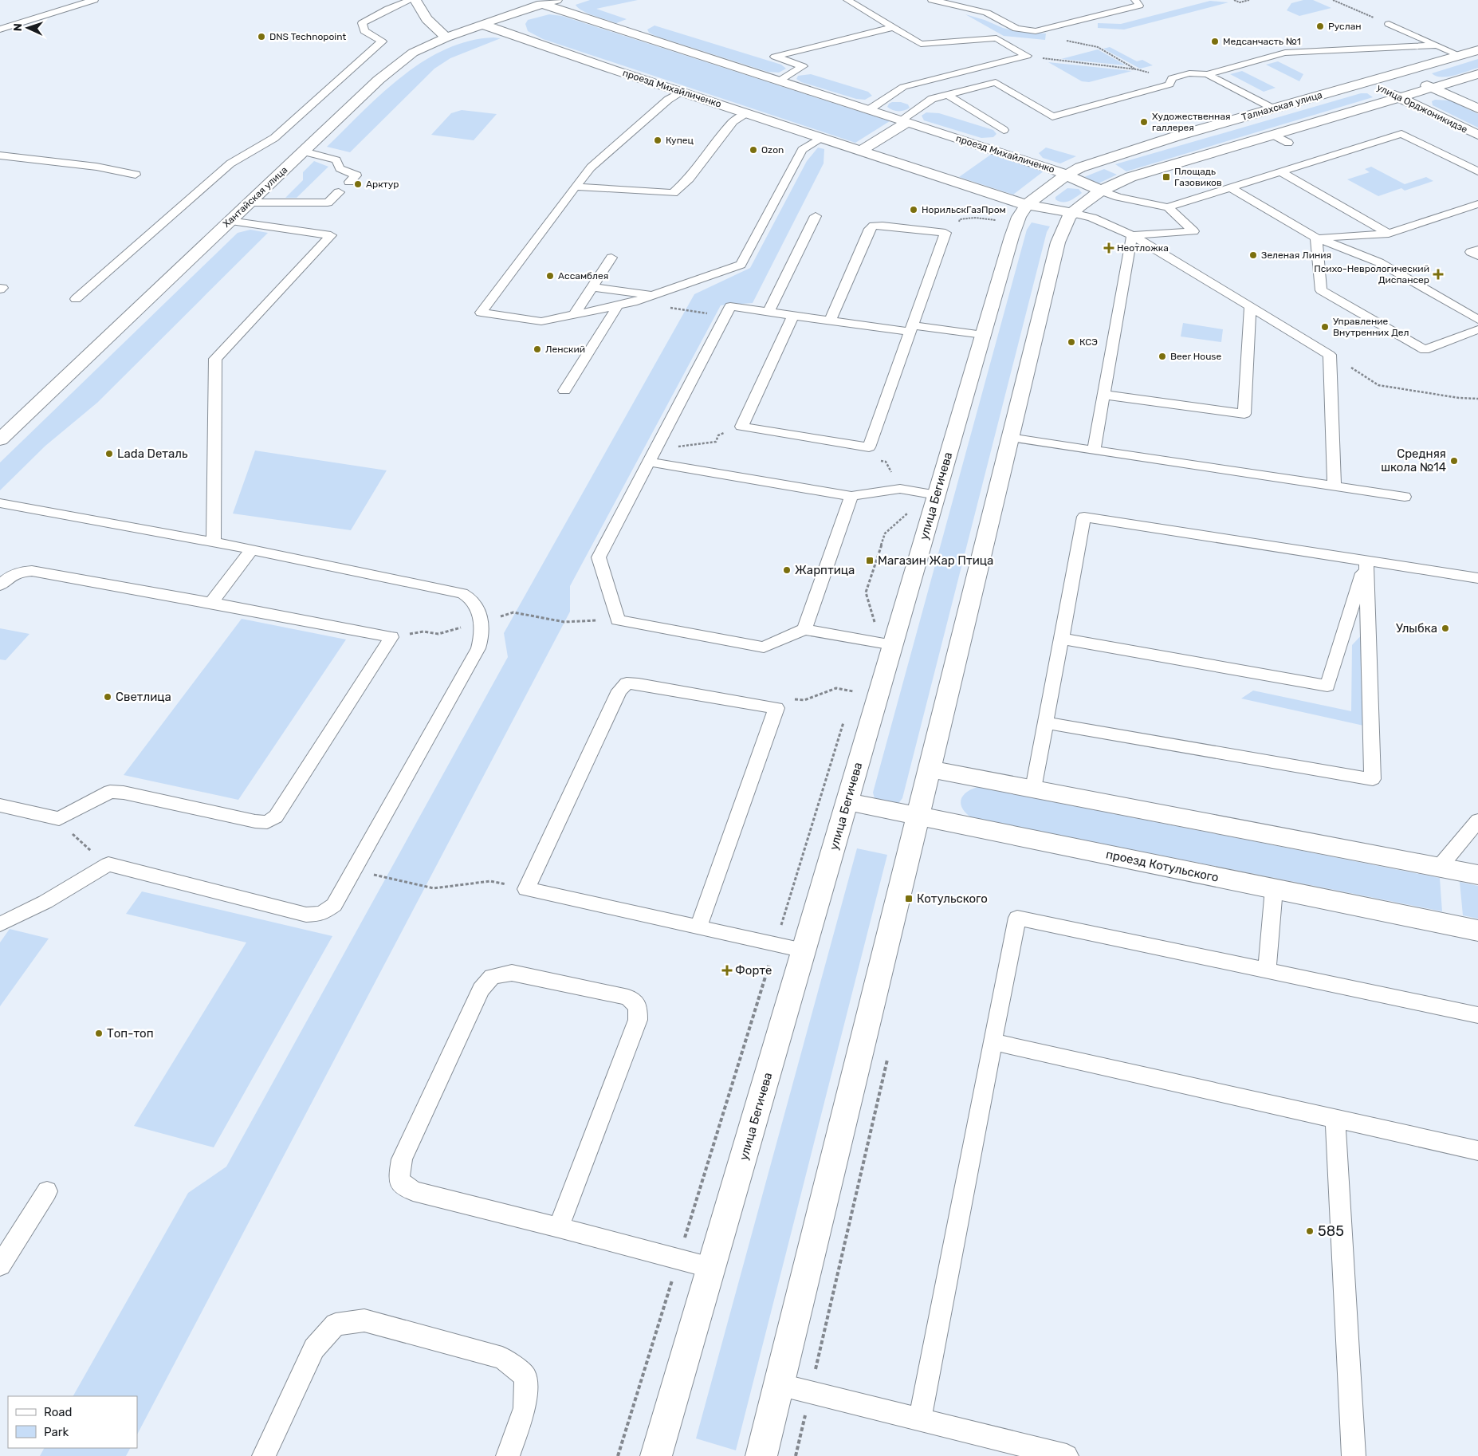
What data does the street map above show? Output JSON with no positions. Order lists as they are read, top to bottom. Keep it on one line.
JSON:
{"streets":{"street":["проезд Михайличенко","Талнахская улица","улица Орджоникидзе","Хантайская улица","улица Бегичева","проезд Котульского"]},"crossings":[["проезд Михайличенко","Талнахская улица"],["проезд Михайличенко","Хантайская улица"],["проезд Михайличенко","улица Бегичева"],["Талнахская улица","улица Орджоникидзе"],["Талнахская улица","улица Бегичева"],["улица Бегичева","проезд Котульского"]],"places":{"other":["Руслан","DNS Technopoint","Медсанчасть №1","Художественная галлерея","Купец","Ozon","Арктур","НорильскГазПром","Зеленая Линия","Ассамблея","Управление Внутренних Дел","КСЭ","Ленский","Beer House","Lada Dеталь","Средняя школа №14","Жарптица","Улыбка","Светлица","Топ-топ","585"],"transit":["Площадь Газовиков","Магазин Жар Птица","Котульского"],"health":["Неотложка","Психо-Неврологический Диспансер","Форте"]},"legend":["Road","Park"],"north":"left"}
